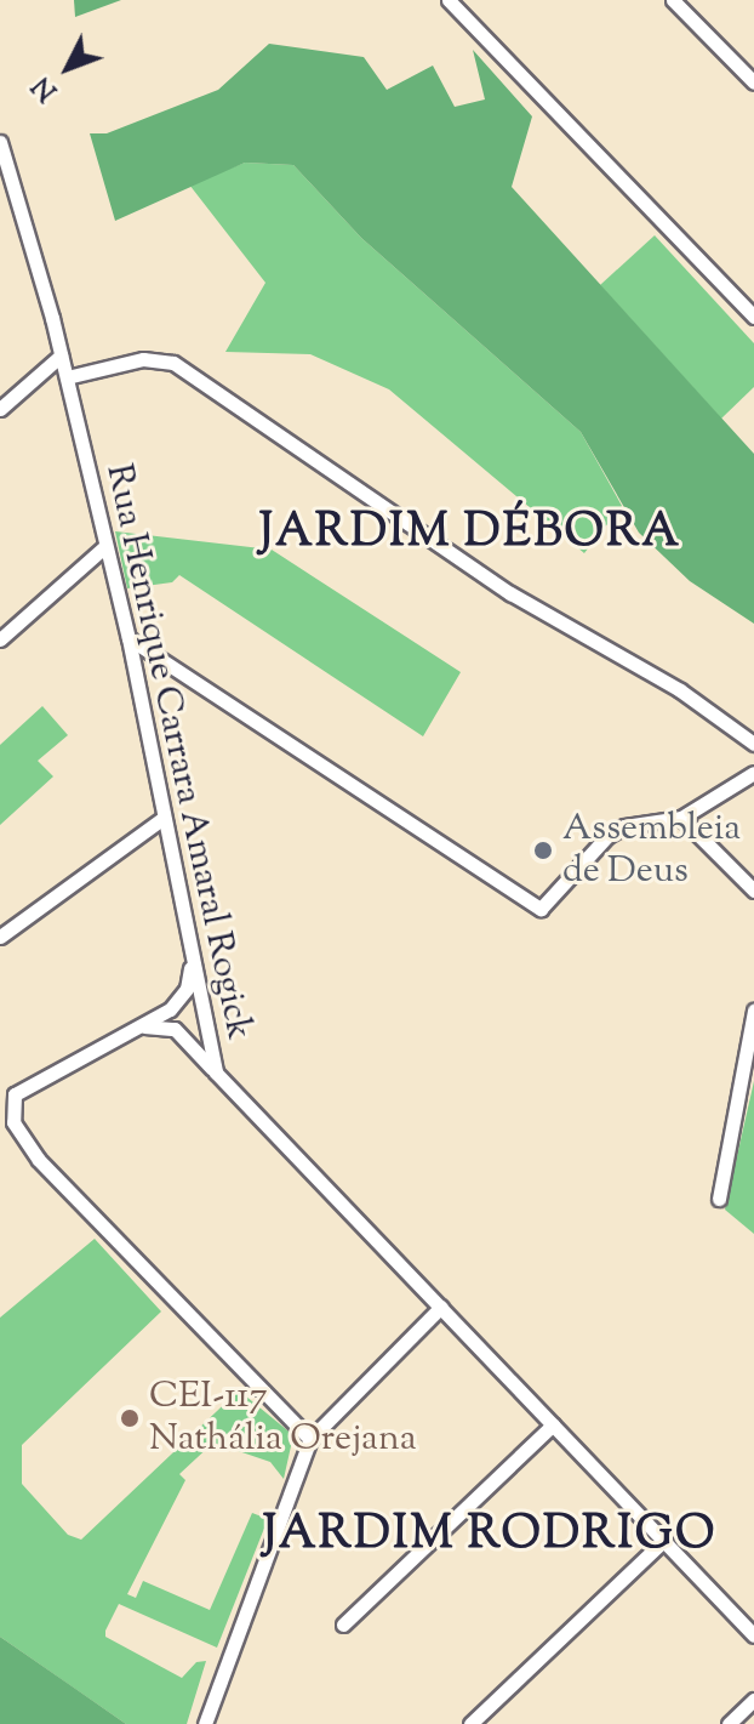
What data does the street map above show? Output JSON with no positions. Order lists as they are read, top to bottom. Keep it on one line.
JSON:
{"streets":{"street":["Rua Henrique Carrara Amaral Rogick"]},"districts":["JARDIM DÉBORA","JARDIM RODRIGO"],"places":["Assembleia de Deus","CEI-117 Nathália Orejana"],"north":"bottom left"}
